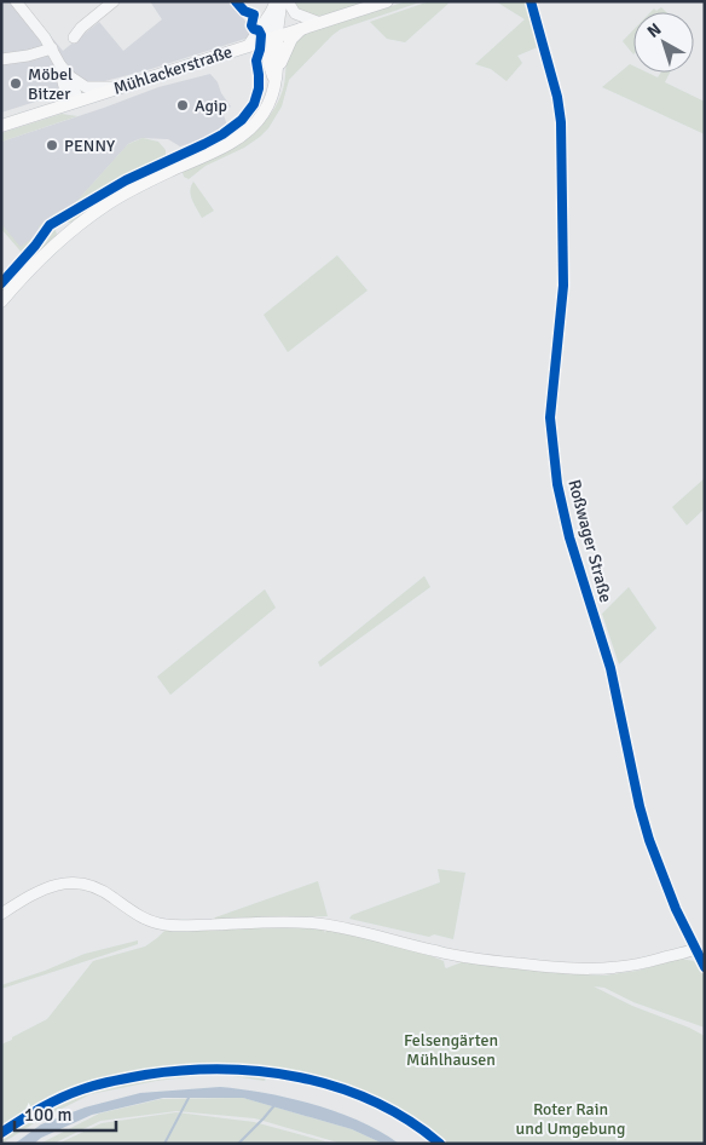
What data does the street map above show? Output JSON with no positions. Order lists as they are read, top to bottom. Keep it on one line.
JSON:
{"streets":{"main road":["Mühlackerstraße"],"street":["Roßwager Straße"]},"parks":["Felsengärten Mühlhausen","Roter Rain und Umgebung"],"places":["Möbel Bitzer","Agip","PENNY"],"scale_bar":"100 m","north":"top left"}
